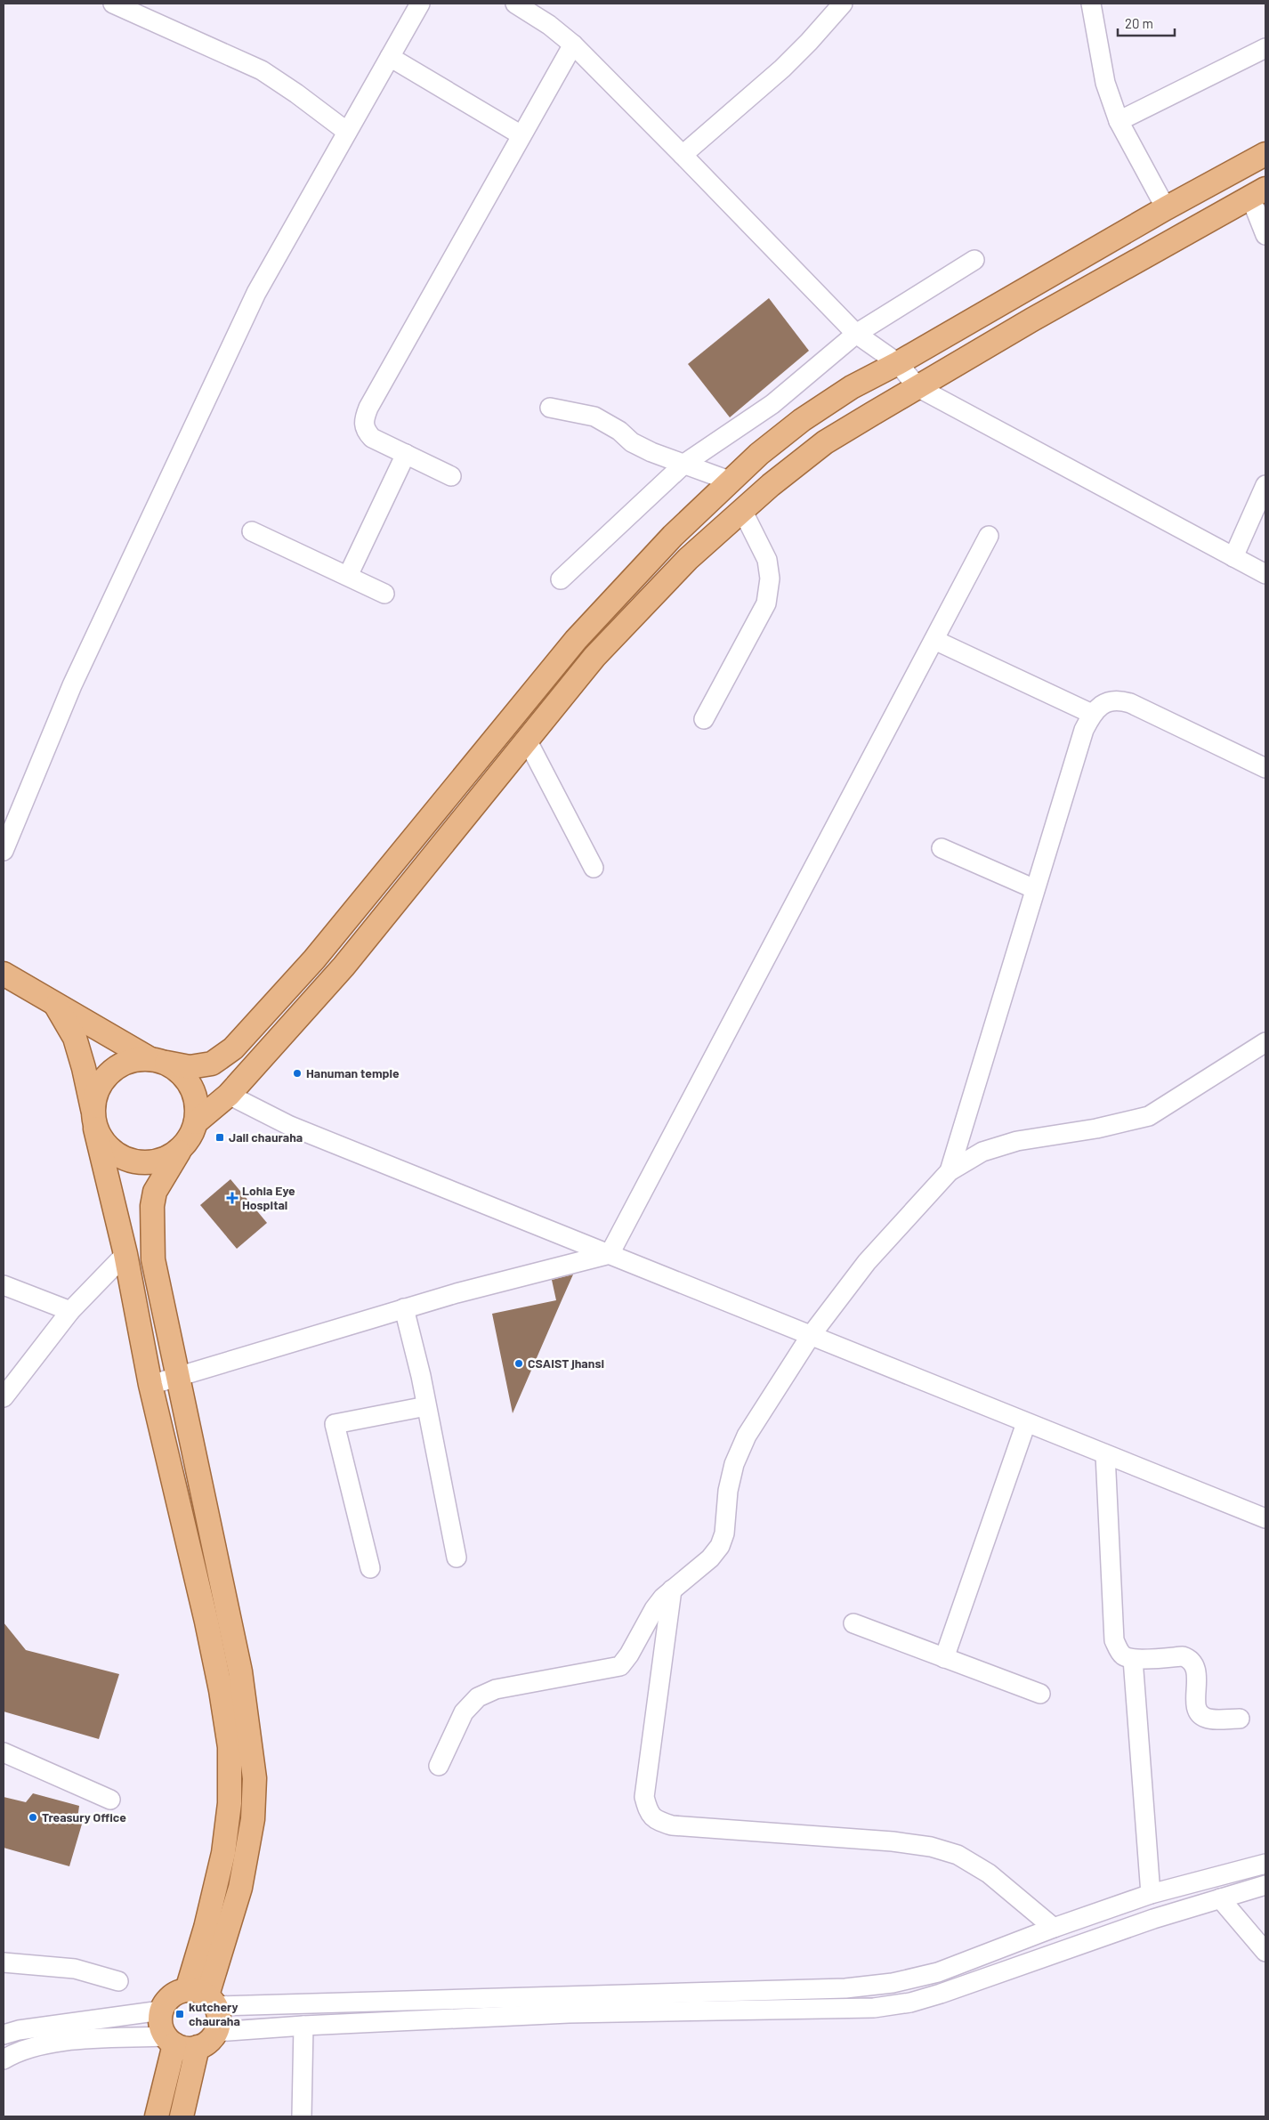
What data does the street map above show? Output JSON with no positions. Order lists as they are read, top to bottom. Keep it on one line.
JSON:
{"places":{"other":["Hanuman temple","CSAIST jhansi","Treasury Office"],"transit":["Jail chauraha","kutchery chauraha"],"health":["Lohia Eye Hospital"]},"scale_bar":"20 m"}
